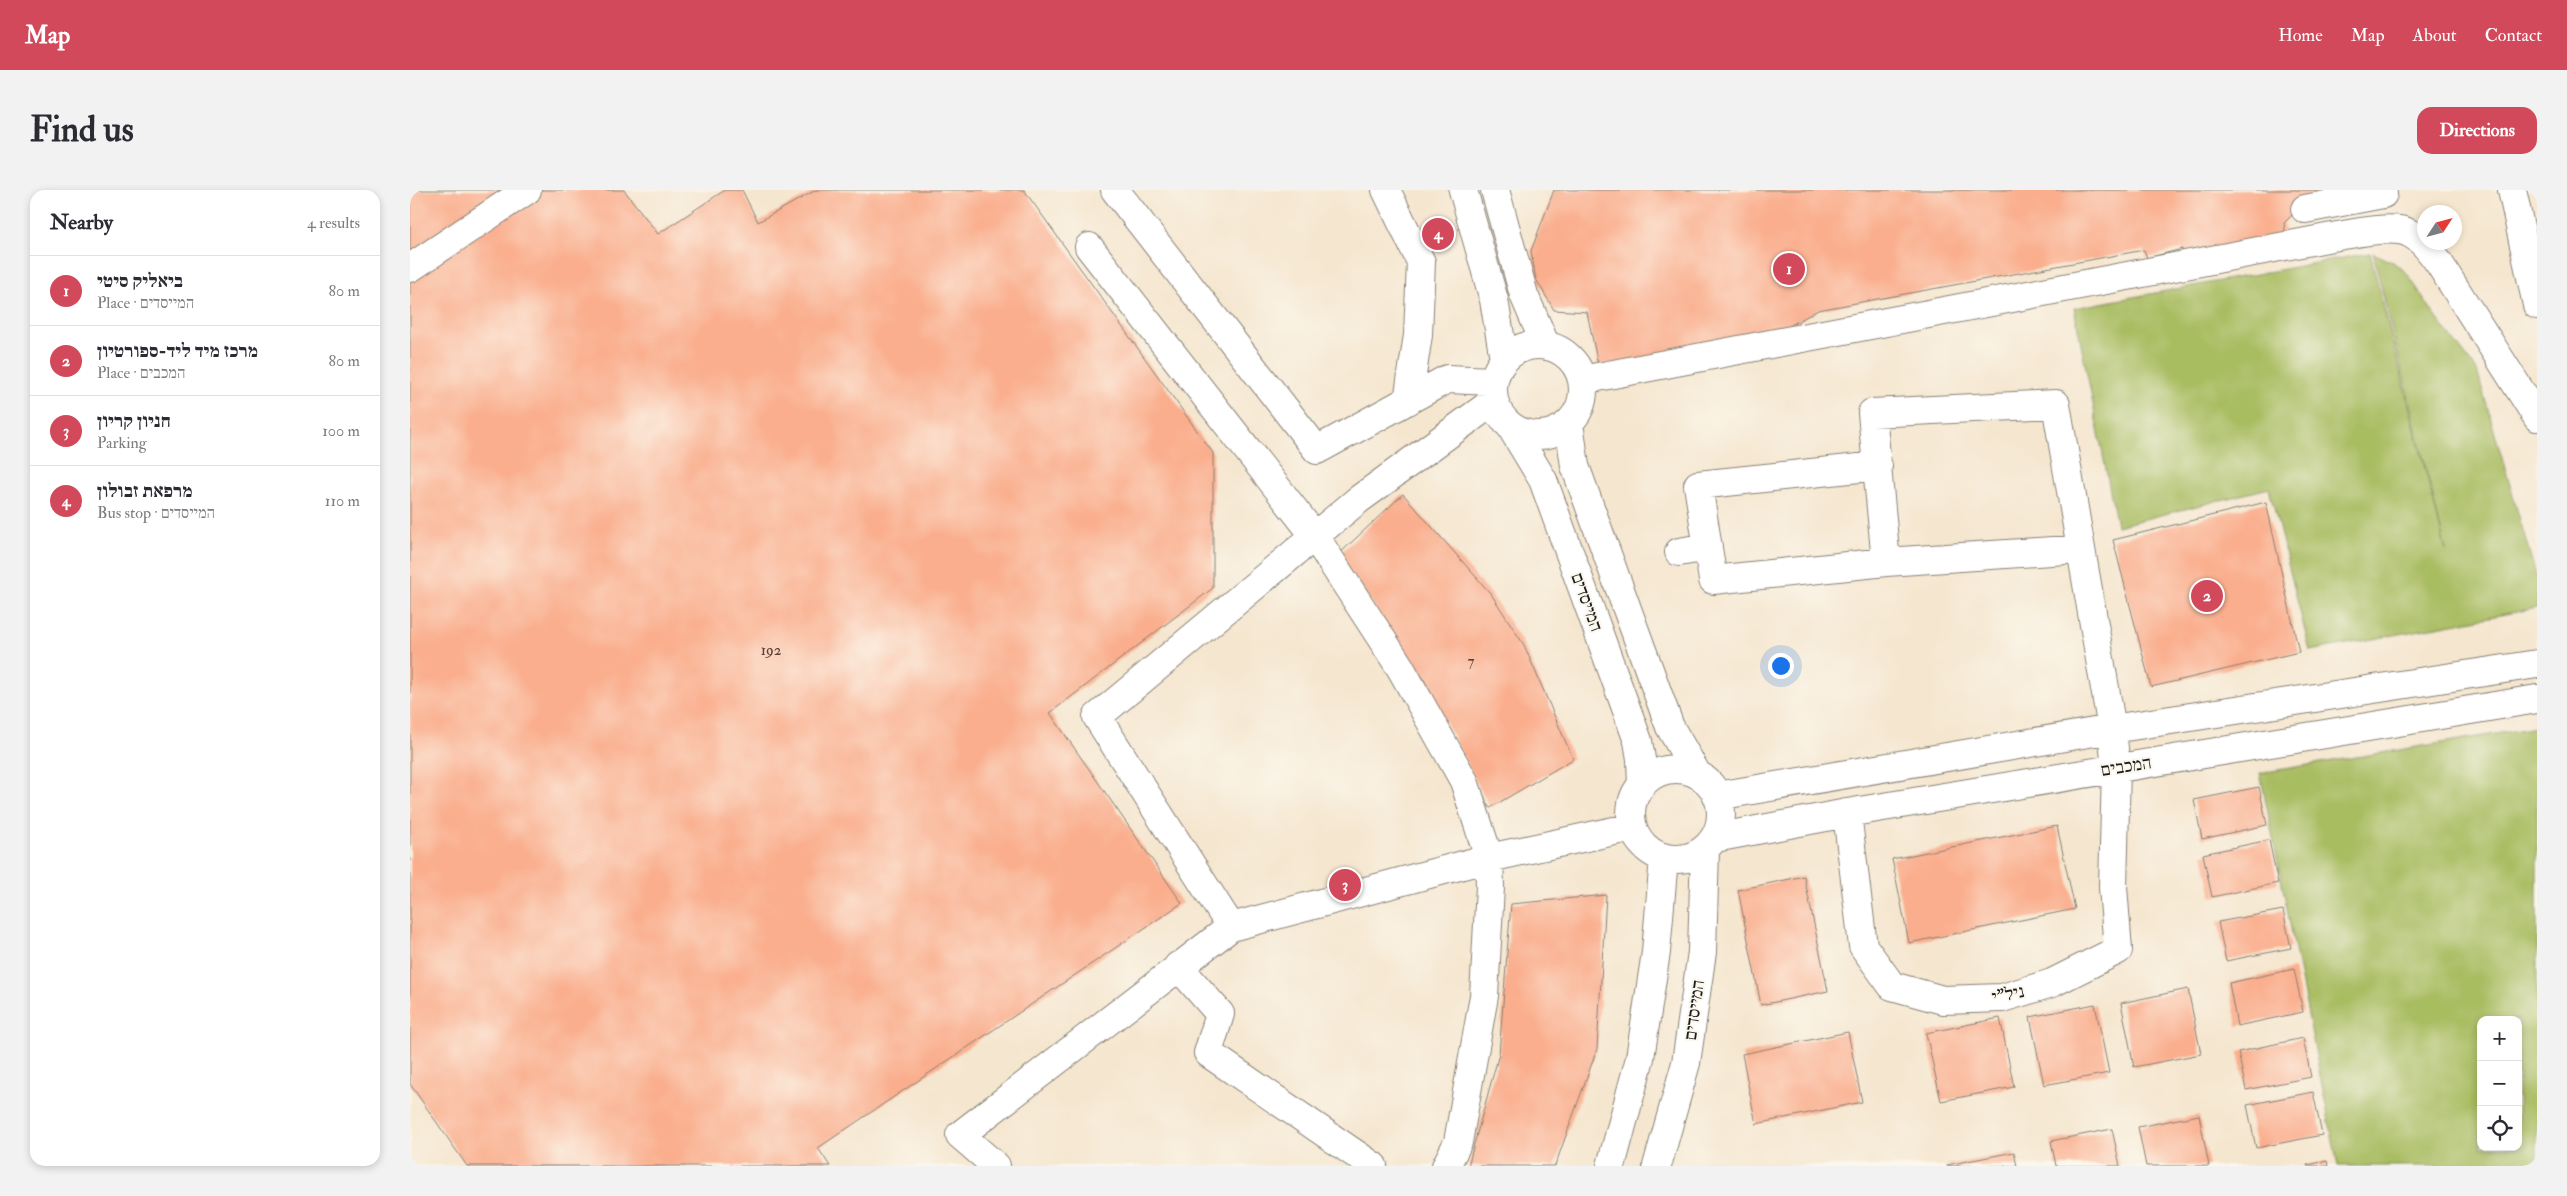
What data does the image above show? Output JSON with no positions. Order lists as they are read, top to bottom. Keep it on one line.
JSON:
{"streets":{"street":["המייסדים","המכבים","ניל\"י"]},"crossings":[["המייסדים","המכבים"],["המכבים","ניל\"י"]],"house_numbers":["192","7"],"north":"top right","page":{"header":"Map","nav":["Home","Map","About","Contact"],"buttons":"Directions","title":"Find us","heading":["Nearby","4 results"],"pins":["4","1","2","3"],"list":[{"mark":"1","name":"ביאליק סיטי","note":"Place · המייסדים","value":"80 m"},{"mark":"2","name":"מרכז מיד ליד-ספורטיון","note":"Place · המכבים","value":"80 m"},{"mark":"3","name":"חניון קריון","note":"Parking","value":"100 m"},{"mark":"4","name":"מרפאת זבולון","note":"Bus stop · המייסדים","value":"110 m"}],"map_buttons":["+","−"]}}
